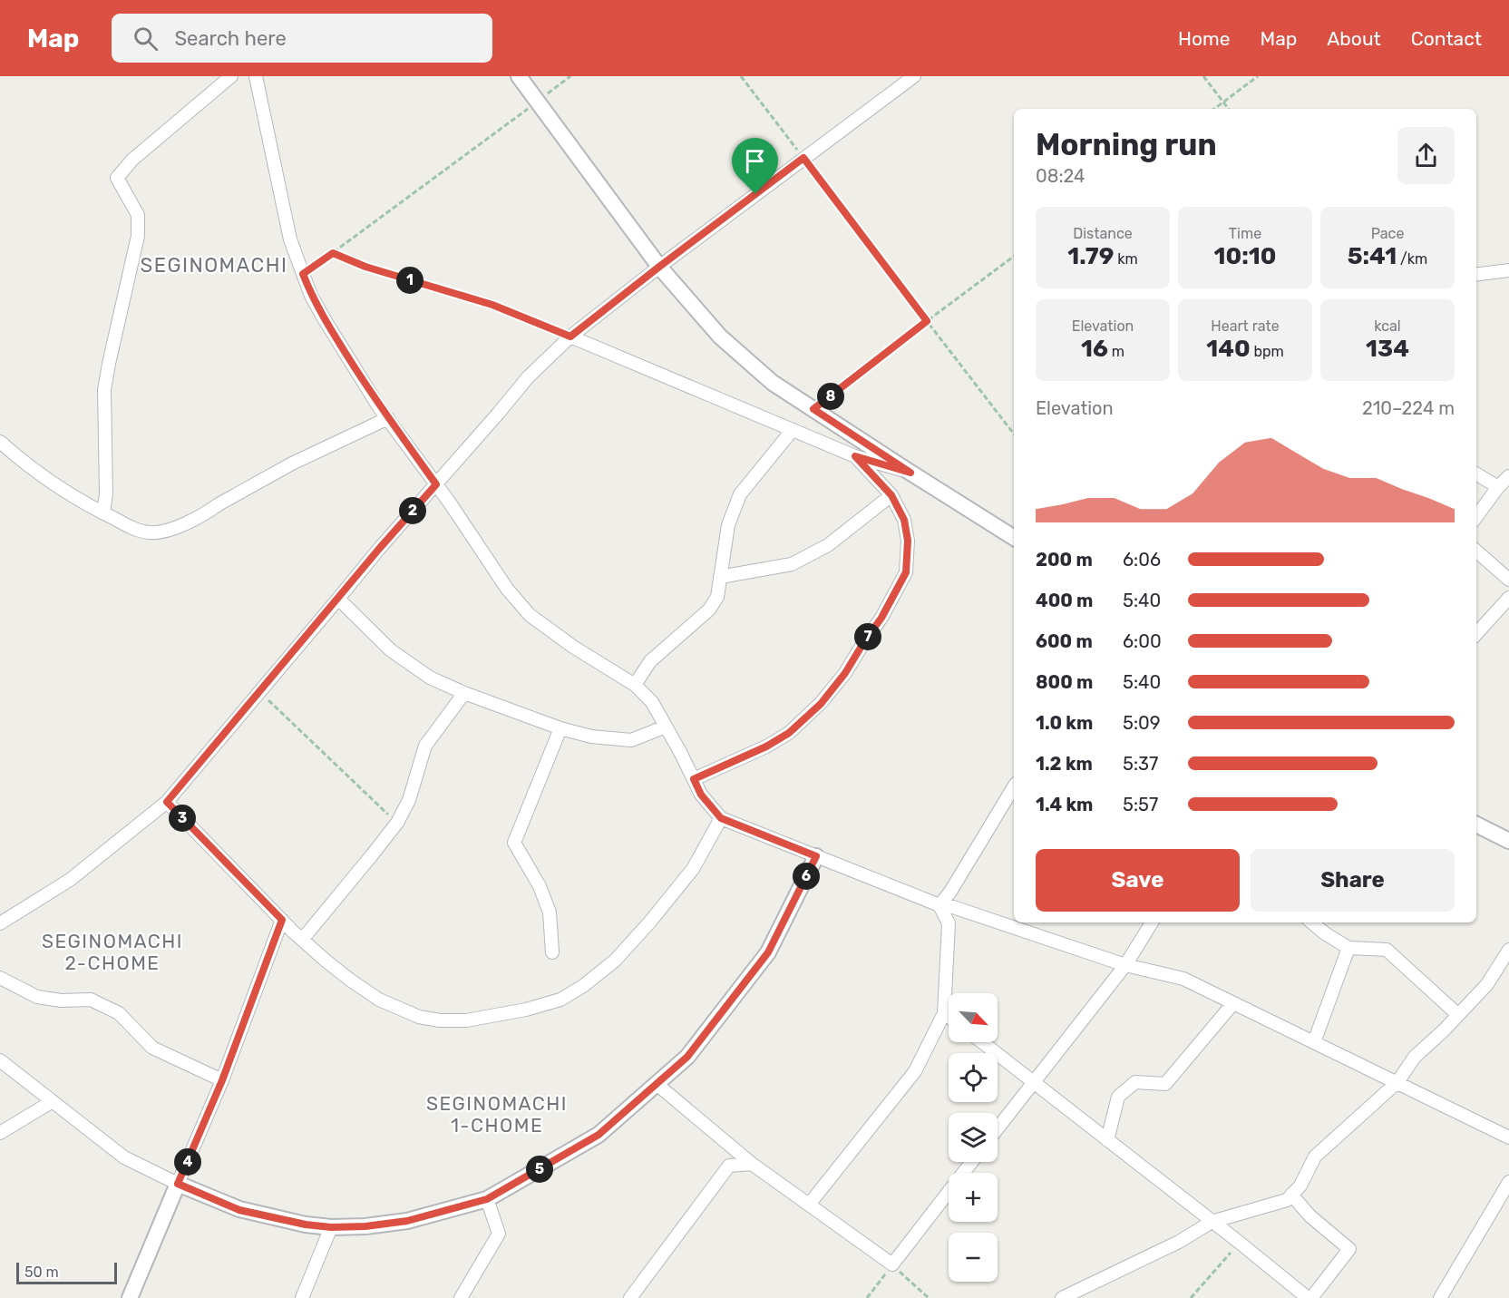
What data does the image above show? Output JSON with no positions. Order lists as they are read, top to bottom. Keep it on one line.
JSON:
{"districts":["SEGINOMACHI","SEGINOMACHI 2-CHOME","SEGINOMACHI 1-CHOME"],"scale_bar":"50 m","north":"bottom right","page":{"header":"Map","search":"Search here","nav":["Home","Map","About","Contact"],"heading":["Morning run","08:24"],"stats":[["Distance","1.79 km"],["Time","10:10"],["Pace","5:41 /km"],["Elevation","16 m"],["Heart rate","140 bpm"],["kcal","134"]],"pins":["1","8","2","7","3","6","4","5"],"chart":["Elevation","210–224 m"],"list":[{"name":"200 m","note":"6:06"},{"name":"400 m","note":"5:40"},{"name":"600 m","note":"6:00"},{"name":"800 m","note":"5:40"},{"name":"1.0 km","note":"5:09"},{"name":"1.2 km","note":"5:37"},{"name":"1.4 km","note":"5:57"}],"buttons":["Save","Share"],"map_buttons":["+","−"],"scale":"50 m"}}
